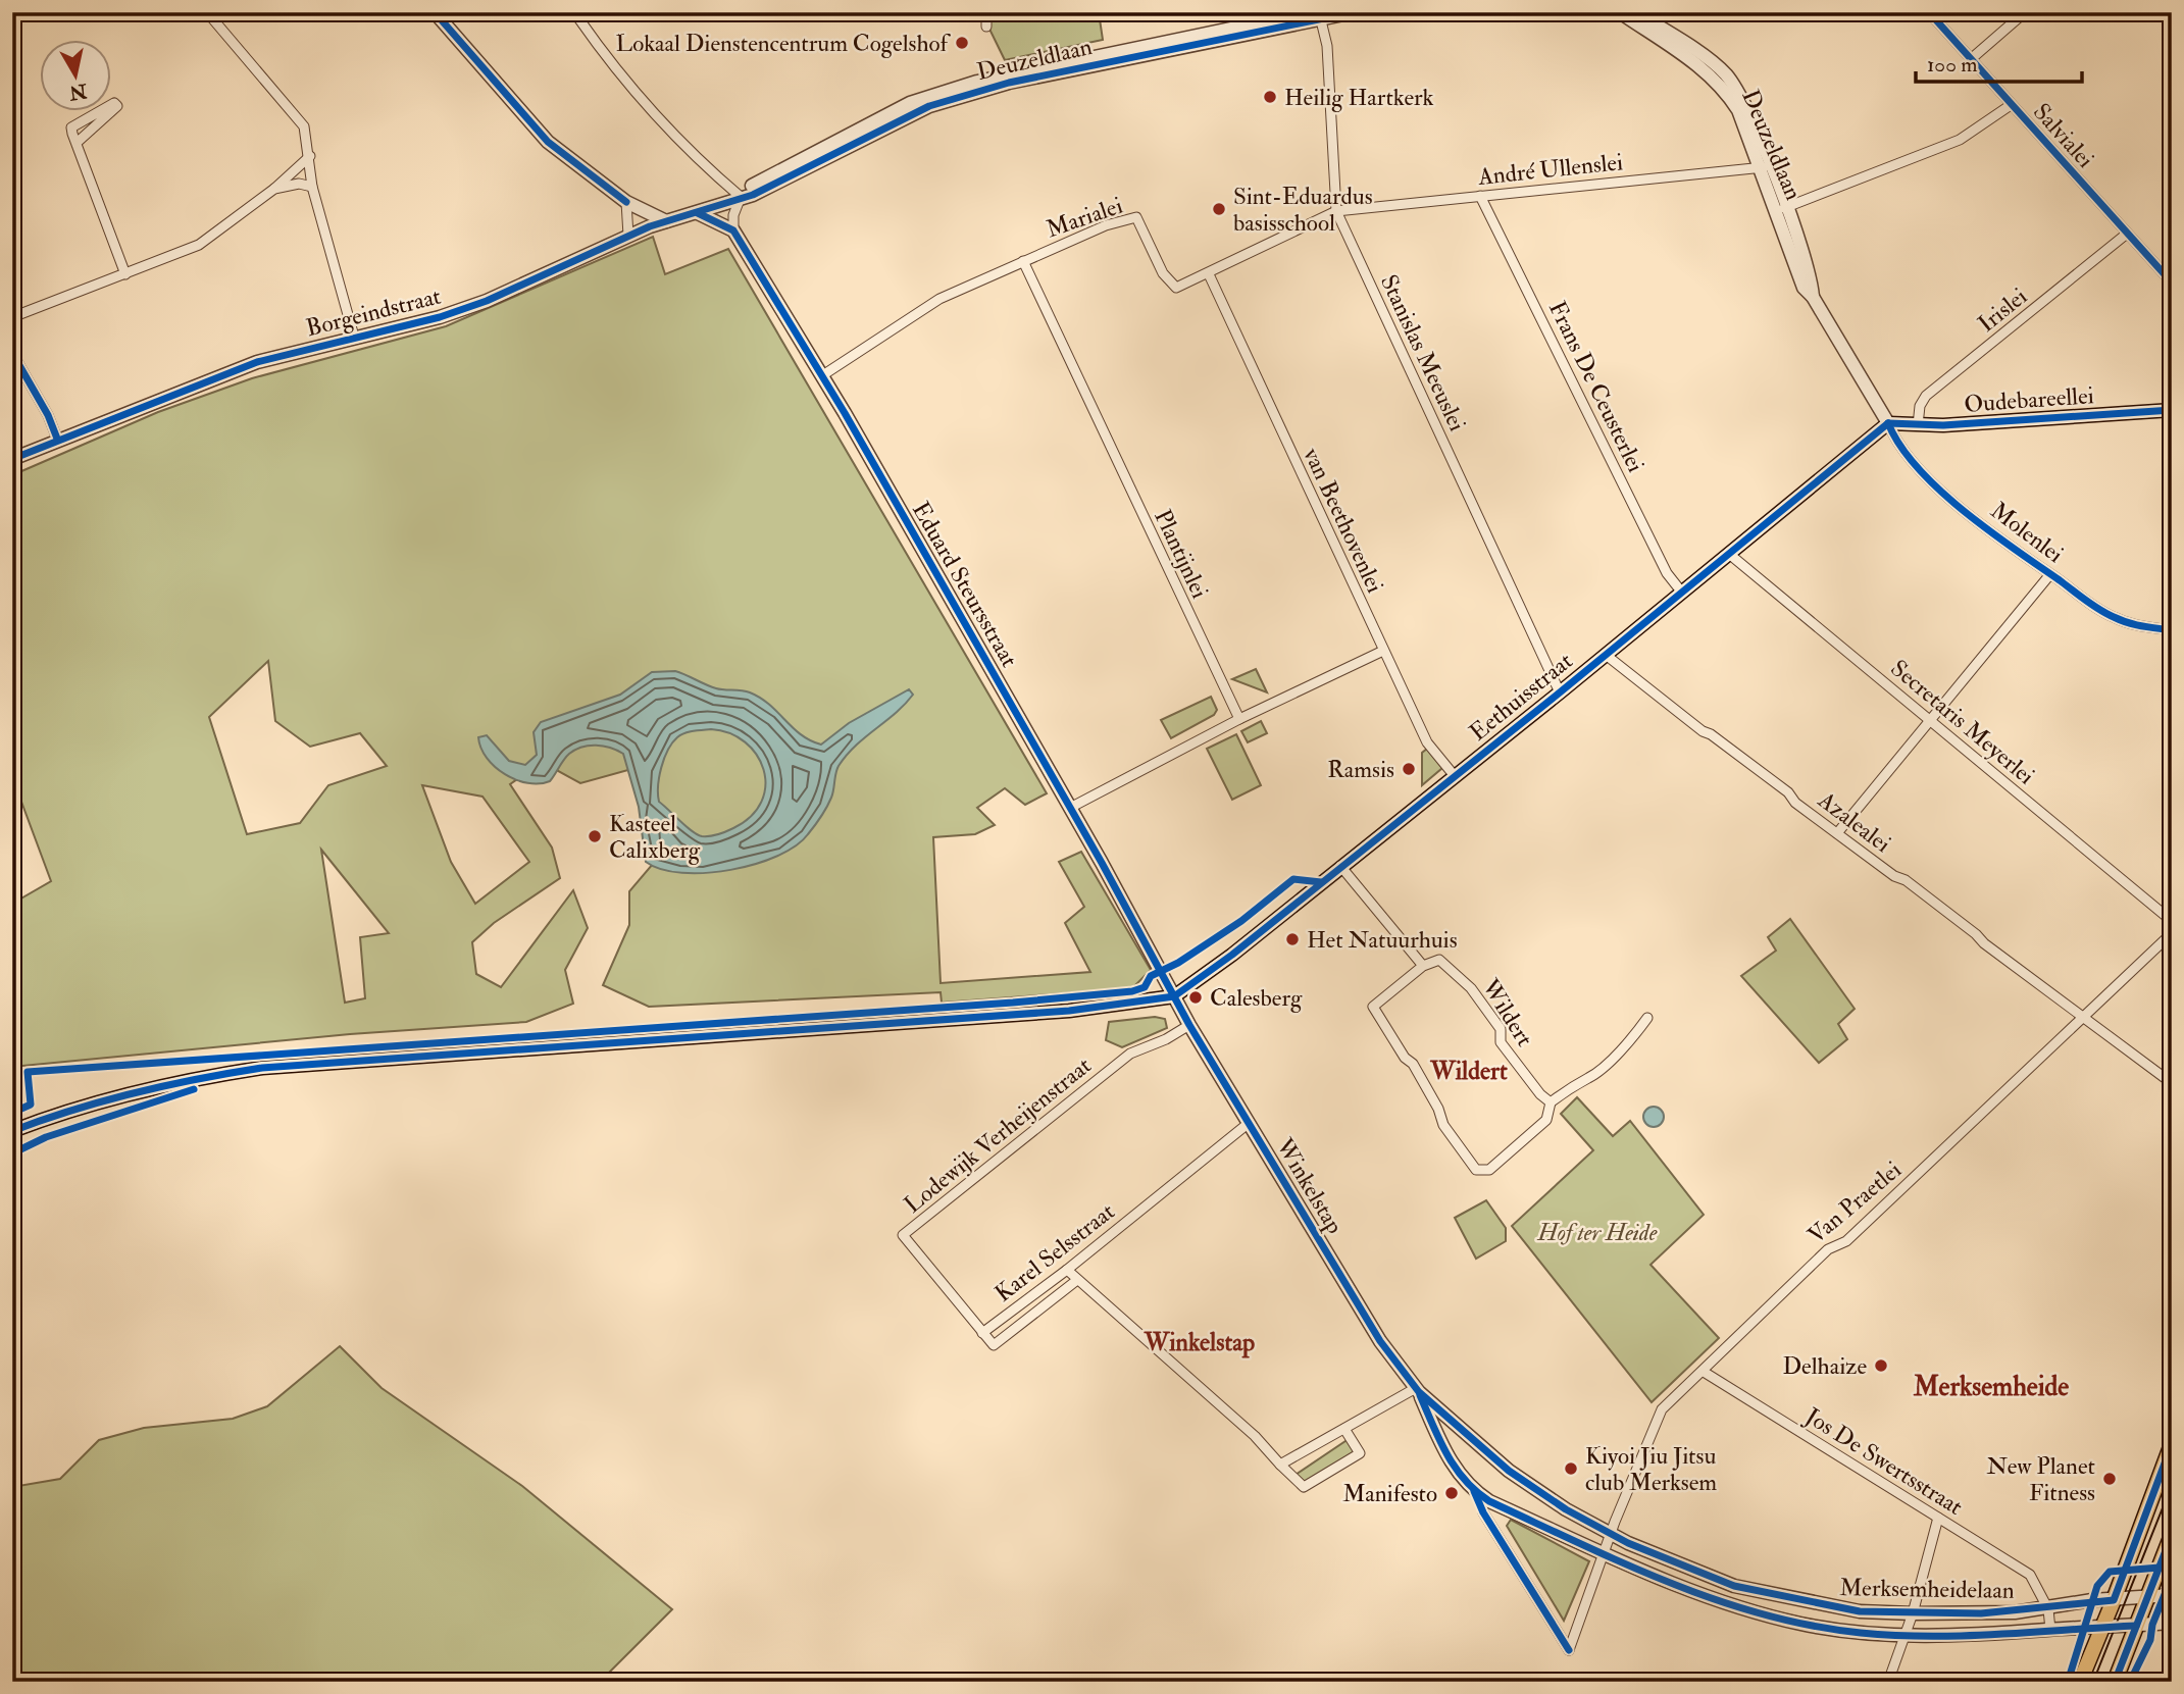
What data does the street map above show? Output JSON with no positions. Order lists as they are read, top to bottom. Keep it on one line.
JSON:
{"streets":{"street":["Deuzeldlaan","Salvialei","André Ullenslei","Marialei","Irislei","Borgeindstraat","Stanislas Meeuslei","Frans De Ceusterlei","Oudebareellei","van Beethovenlei","Molenlei","Plantijnlei","Eduard Steursstraat","Eethuisstraat","Secretaris Meyerlei","Azalealei","Wildert","Lodewijk Verheijenstraat","Winkelstap","Van Praetlei","Karel Selsstraat","Jos De Swertsstraat","Merksemheidelaan"]},"crossings":[["Deuzeldlaan","André Ullenslei"],["Deuzeldlaan","Borgeindstraat"],["Deuzeldlaan","Stanislas Meeuslei"],["Deuzeldlaan","Oudebareellei"],["Deuzeldlaan","Molenlei"],["Deuzeldlaan","Eethuisstraat"],["Salvialei","Irislei"],["André Ullenslei","Marialei"],["André Ullenslei","Stanislas Meeuslei"],["André Ullenslei","Frans De Ceusterlei"],["Marialei","Stanislas Meeuslei"],["Marialei","van Beethovenlei"],["Marialei","Plantijnlei"],["Marialei","Eduard Steursstraat"],["Irislei","Oudebareellei"],["Stanislas Meeuslei","Eethuisstraat"],["Frans De Ceusterlei","Eethuisstraat"],["Oudebareellei","Molenlei"],["Oudebareellei","Eethuisstraat"],["van Beethovenlei","Eethuisstraat"],["Molenlei","Eethuisstraat"],["Eduard Steursstraat","Eethuisstraat"],["Eduard Steursstraat","Winkelstap"],["Eethuisstraat","Secretaris Meyerlei"],["Eethuisstraat","Azalealei"],["Eethuisstraat","Winkelstap"],["Azalealei","Van Praetlei"],["Lodewijk Verheijenstraat","Winkelstap"],["Lodewijk Verheijenstraat","Karel Selsstraat"],["Winkelstap","Van Praetlei"],["Winkelstap","Karel Selsstraat"],["Winkelstap","Merksemheidelaan"],["Van Praetlei","Jos De Swertsstraat"],["Van Praetlei","Merksemheidelaan"],["Jos De Swertsstraat","Merksemheidelaan"]],"districts":["Wildert","Winkelstap","Merksemheide"],"parks":["Hof ter Heide"],"places":["Lokaal Dienstencentrum Cogelshof","Heilig Hartkerk","Sint-Eduardus basisschool","Ramsis","Kasteel Calixberg","Het Natuurhuis","Calesberg","Delhaize","Kiyoi Jiu Jitsu club Merksem","New Planet Fitness","Manifesto"],"scale_bar":"100 m","north":"bottom"}
